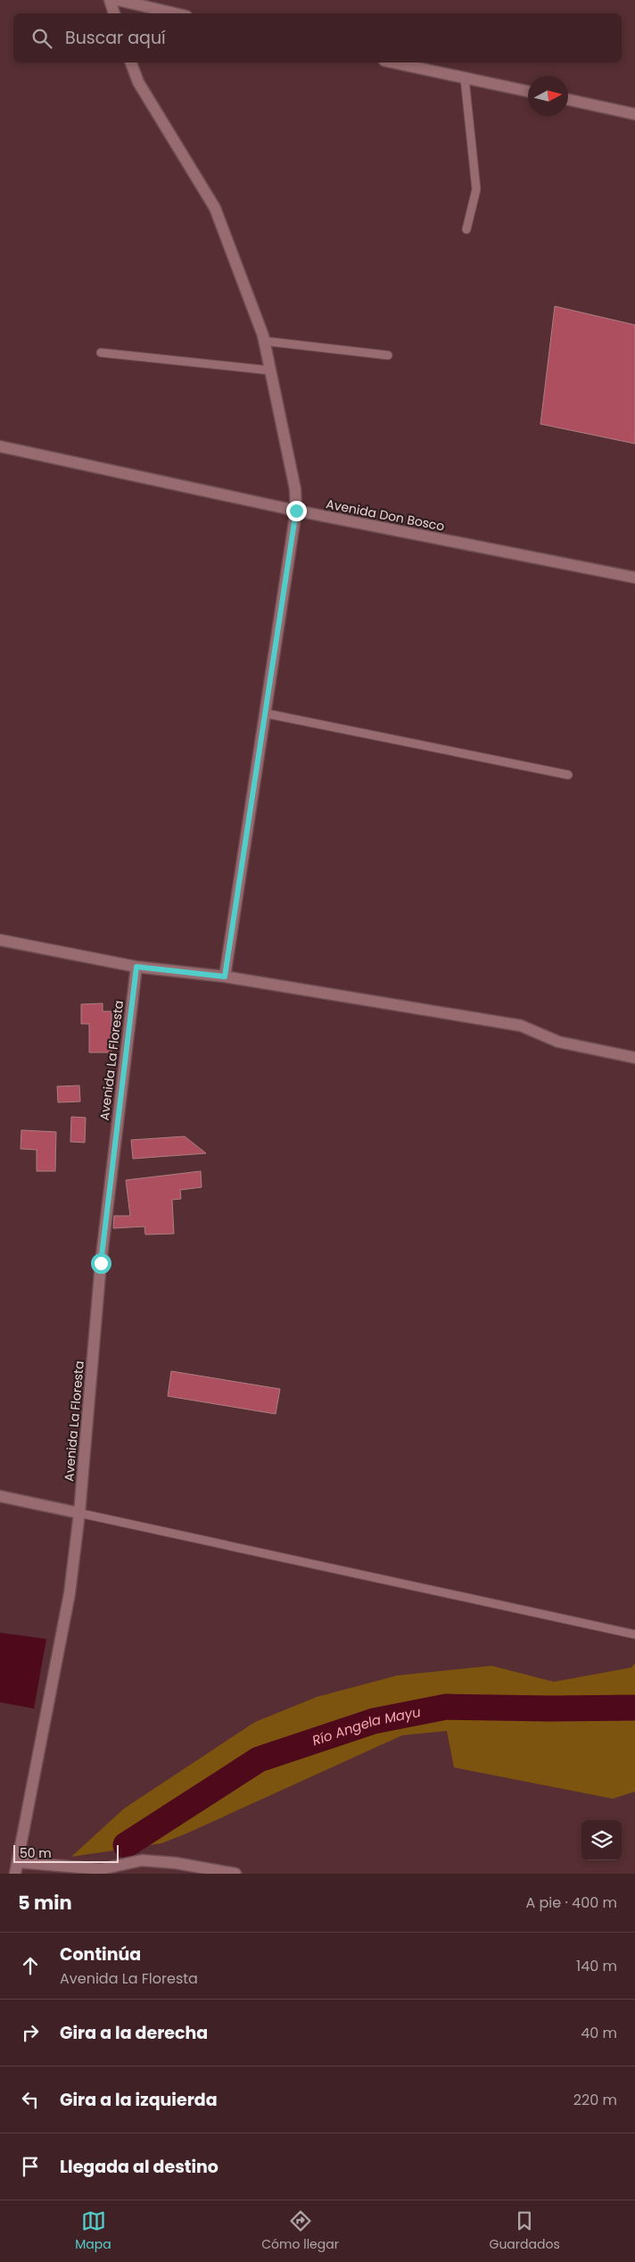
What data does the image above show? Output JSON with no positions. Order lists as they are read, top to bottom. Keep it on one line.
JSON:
{"streets":{"street":["Avenida Don Bosco","Avenida La Floresta"]},"water":["Río Angela Mayu"],"scale_bar":"50 m","north":"right","page":{"search":"Buscar aquí","scale":"50 m","heading":["5 min","A pie · 400 m"],"list":[["Continúa","Avenida La Floresta","140 m"],["Gira a la derecha","40 m"],["Gira a la izquierda","220 m"],"Llegada al destino"],"nav":["Mapa","Cómo llegar","Guardados"]}}
